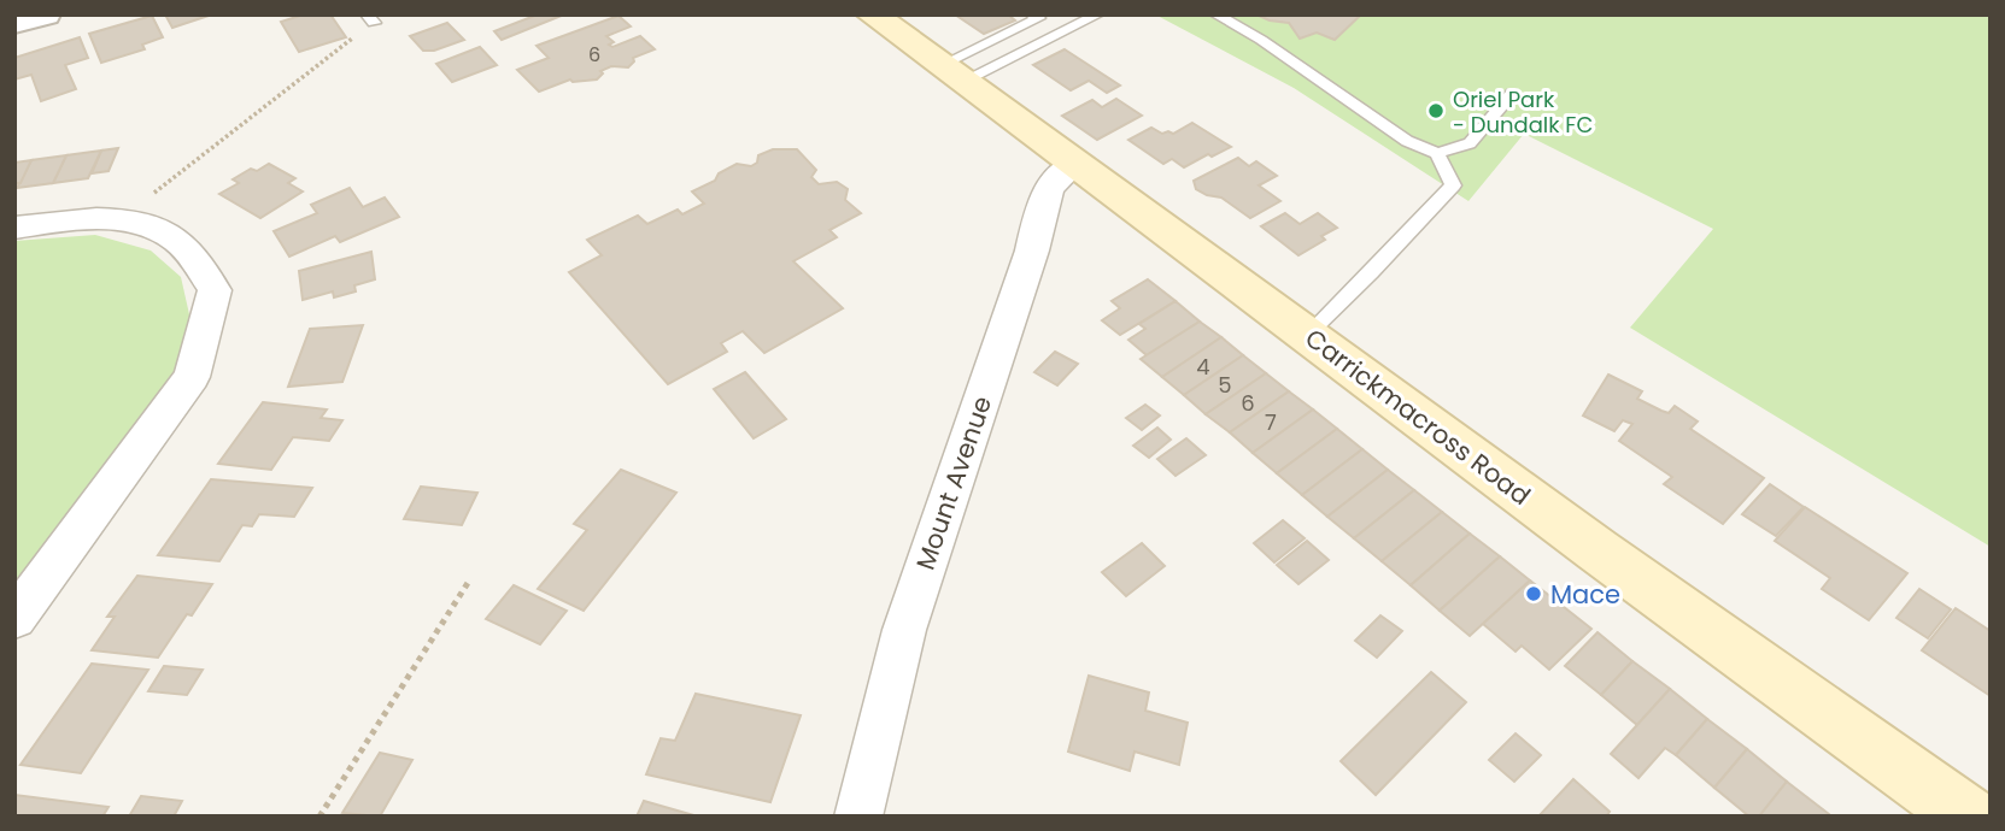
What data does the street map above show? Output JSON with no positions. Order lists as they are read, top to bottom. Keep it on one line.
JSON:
{"streets":{"main road":["Carrickmacross Road"],"street":["Mount Avenue"]},"crossings":[["Carrickmacross Road","Mount Avenue"]],"places":["Oriel Park - Dundalk FC","Mace"],"house_numbers":["6","4","5","6","7"]}
